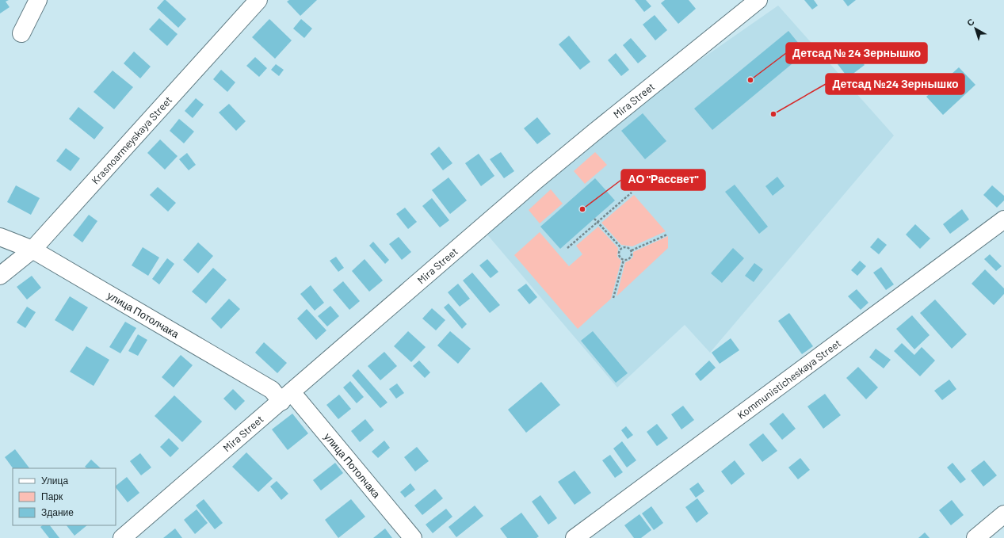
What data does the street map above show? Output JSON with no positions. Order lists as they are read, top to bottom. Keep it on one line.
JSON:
{"streets":{"street":["Mira Street","Krasnoarmeyskaya Street","улица Потолчака","Kommunisticheskaya Street"]},"crossings":[["Mira Street","улица Потолчака"],["Krasnoarmeyskaya Street","улица Потолчака"]],"places":["Детсад № 24 Зернышко","Детсад №24 Зернышко","АО \"Рассвет\""],"legend":["Улица","Парк","Здание"],"north":"top left"}
